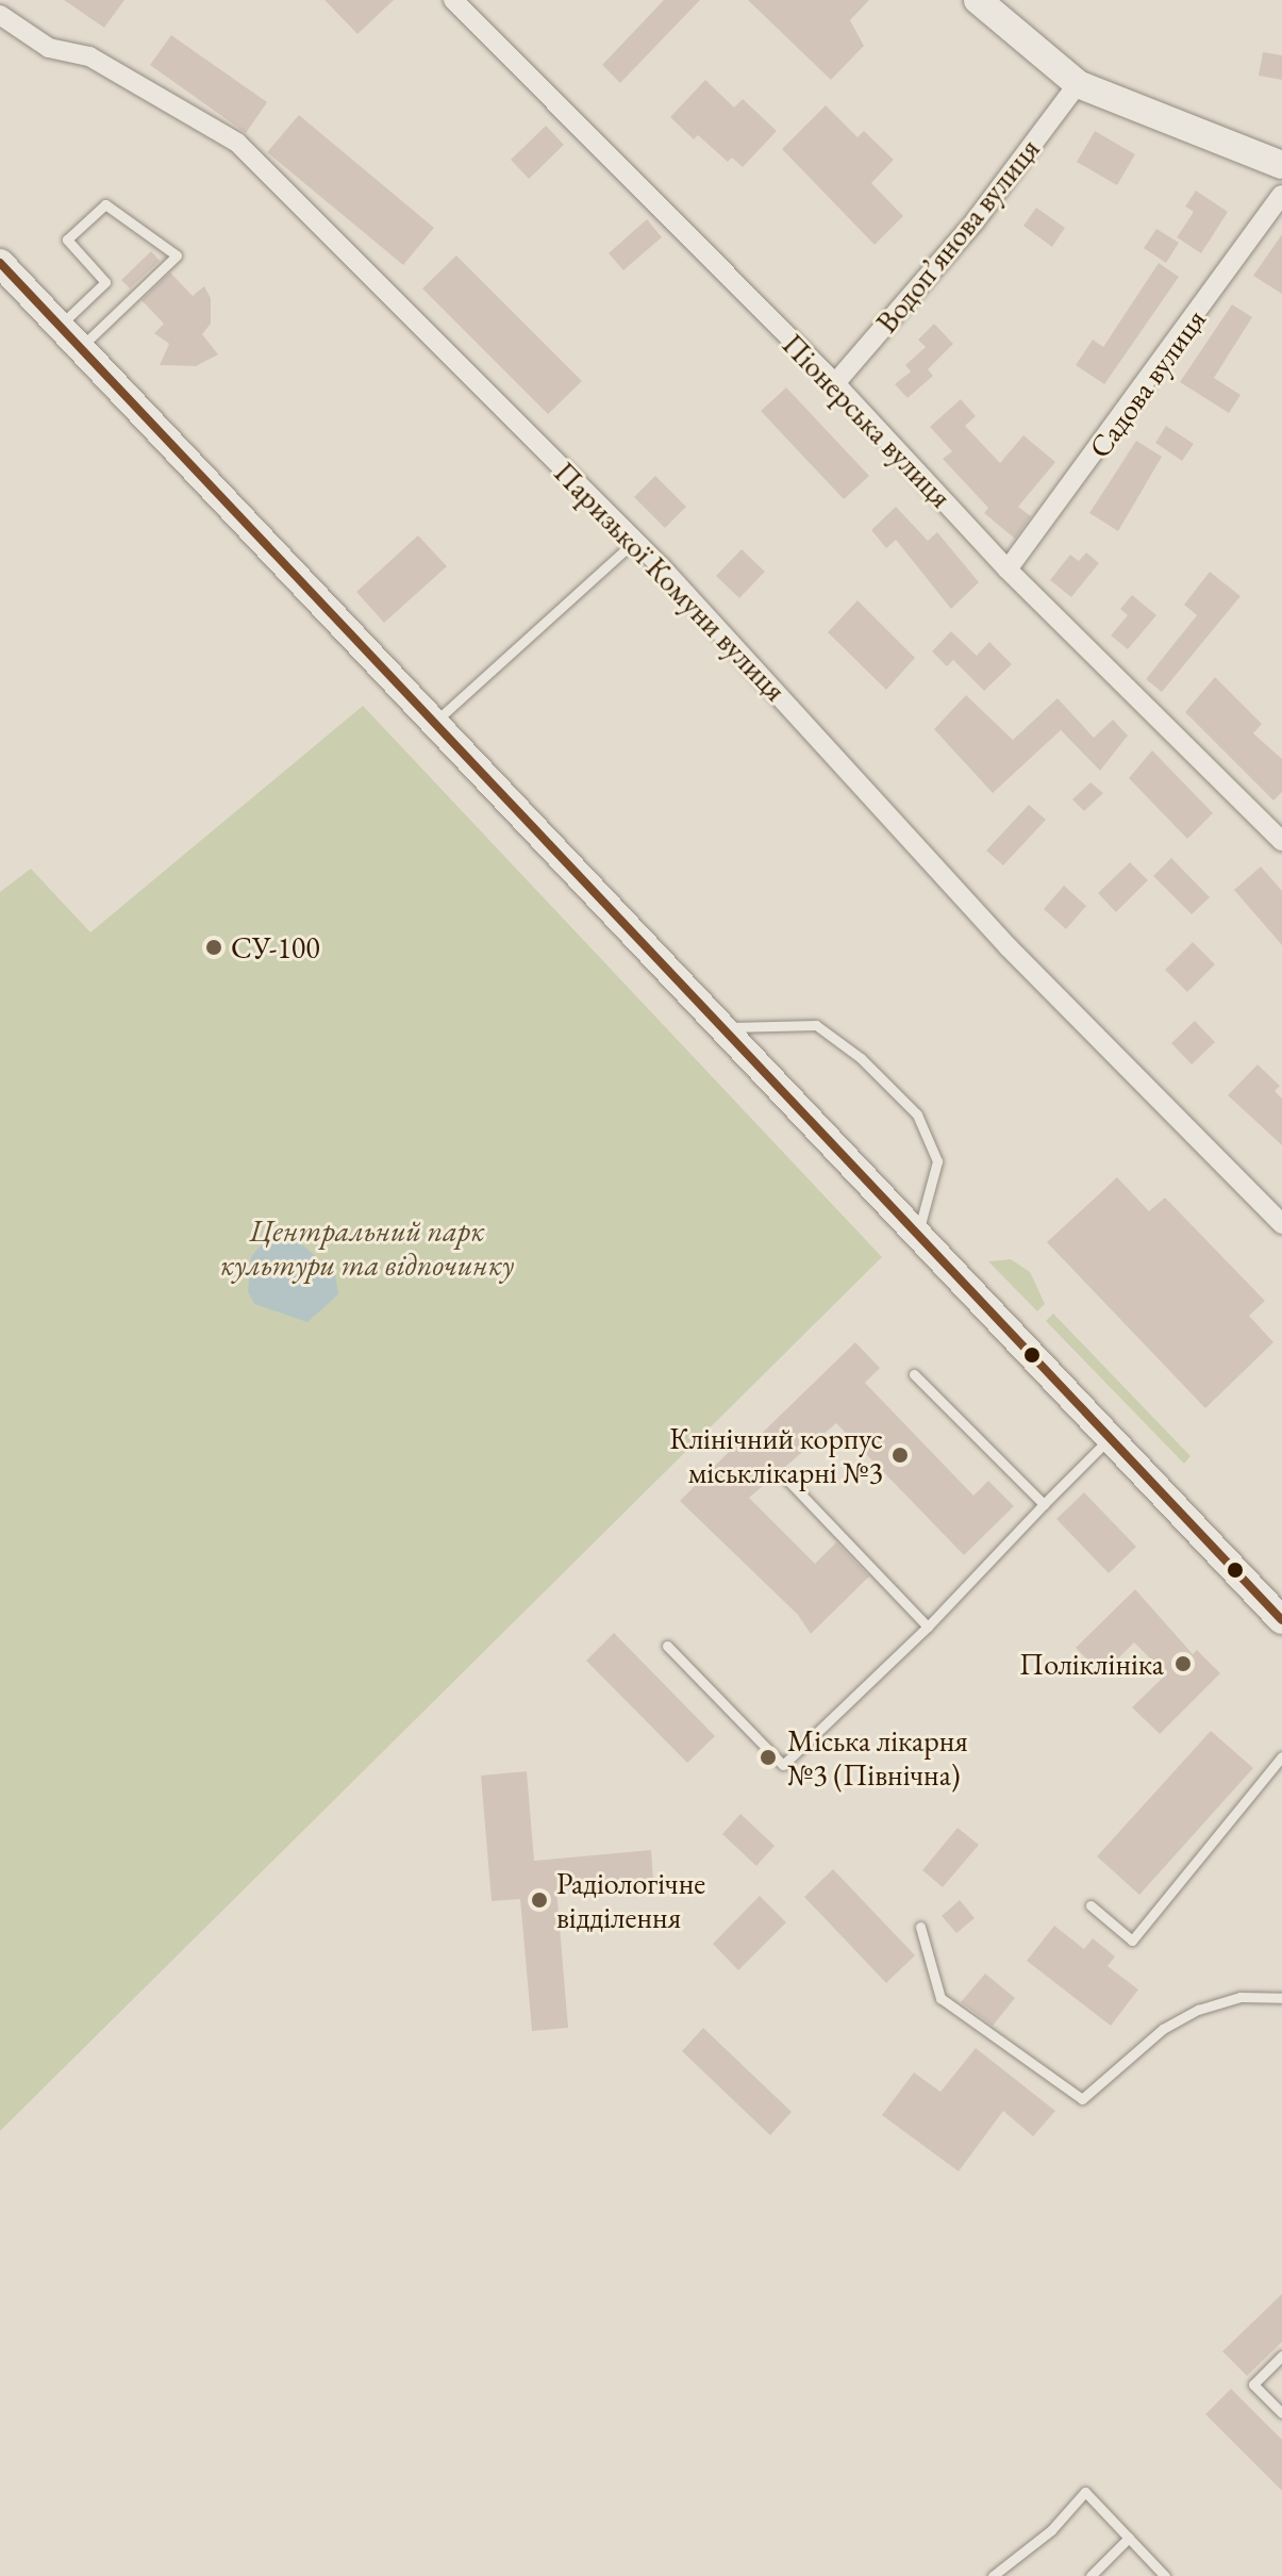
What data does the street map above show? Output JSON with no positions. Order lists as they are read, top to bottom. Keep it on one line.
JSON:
{"streets":{"street":["Водоп’янова вулиця","Садова вулиця","Піонерська вулиця","Паризької Комуни вулиця"]},"crossings":[["Водоп’янова вулиця","Піонерська вулиця"],["Садова вулиця","Піонерська вулиця"]],"parks":["Центральний парк культури та відпочинку"],"places":["СУ-100","Клінічний корпус міськлікарні №3","Поліклініка","Міська лікарня №3 (Північна)","Радіологічне відділення"]}
